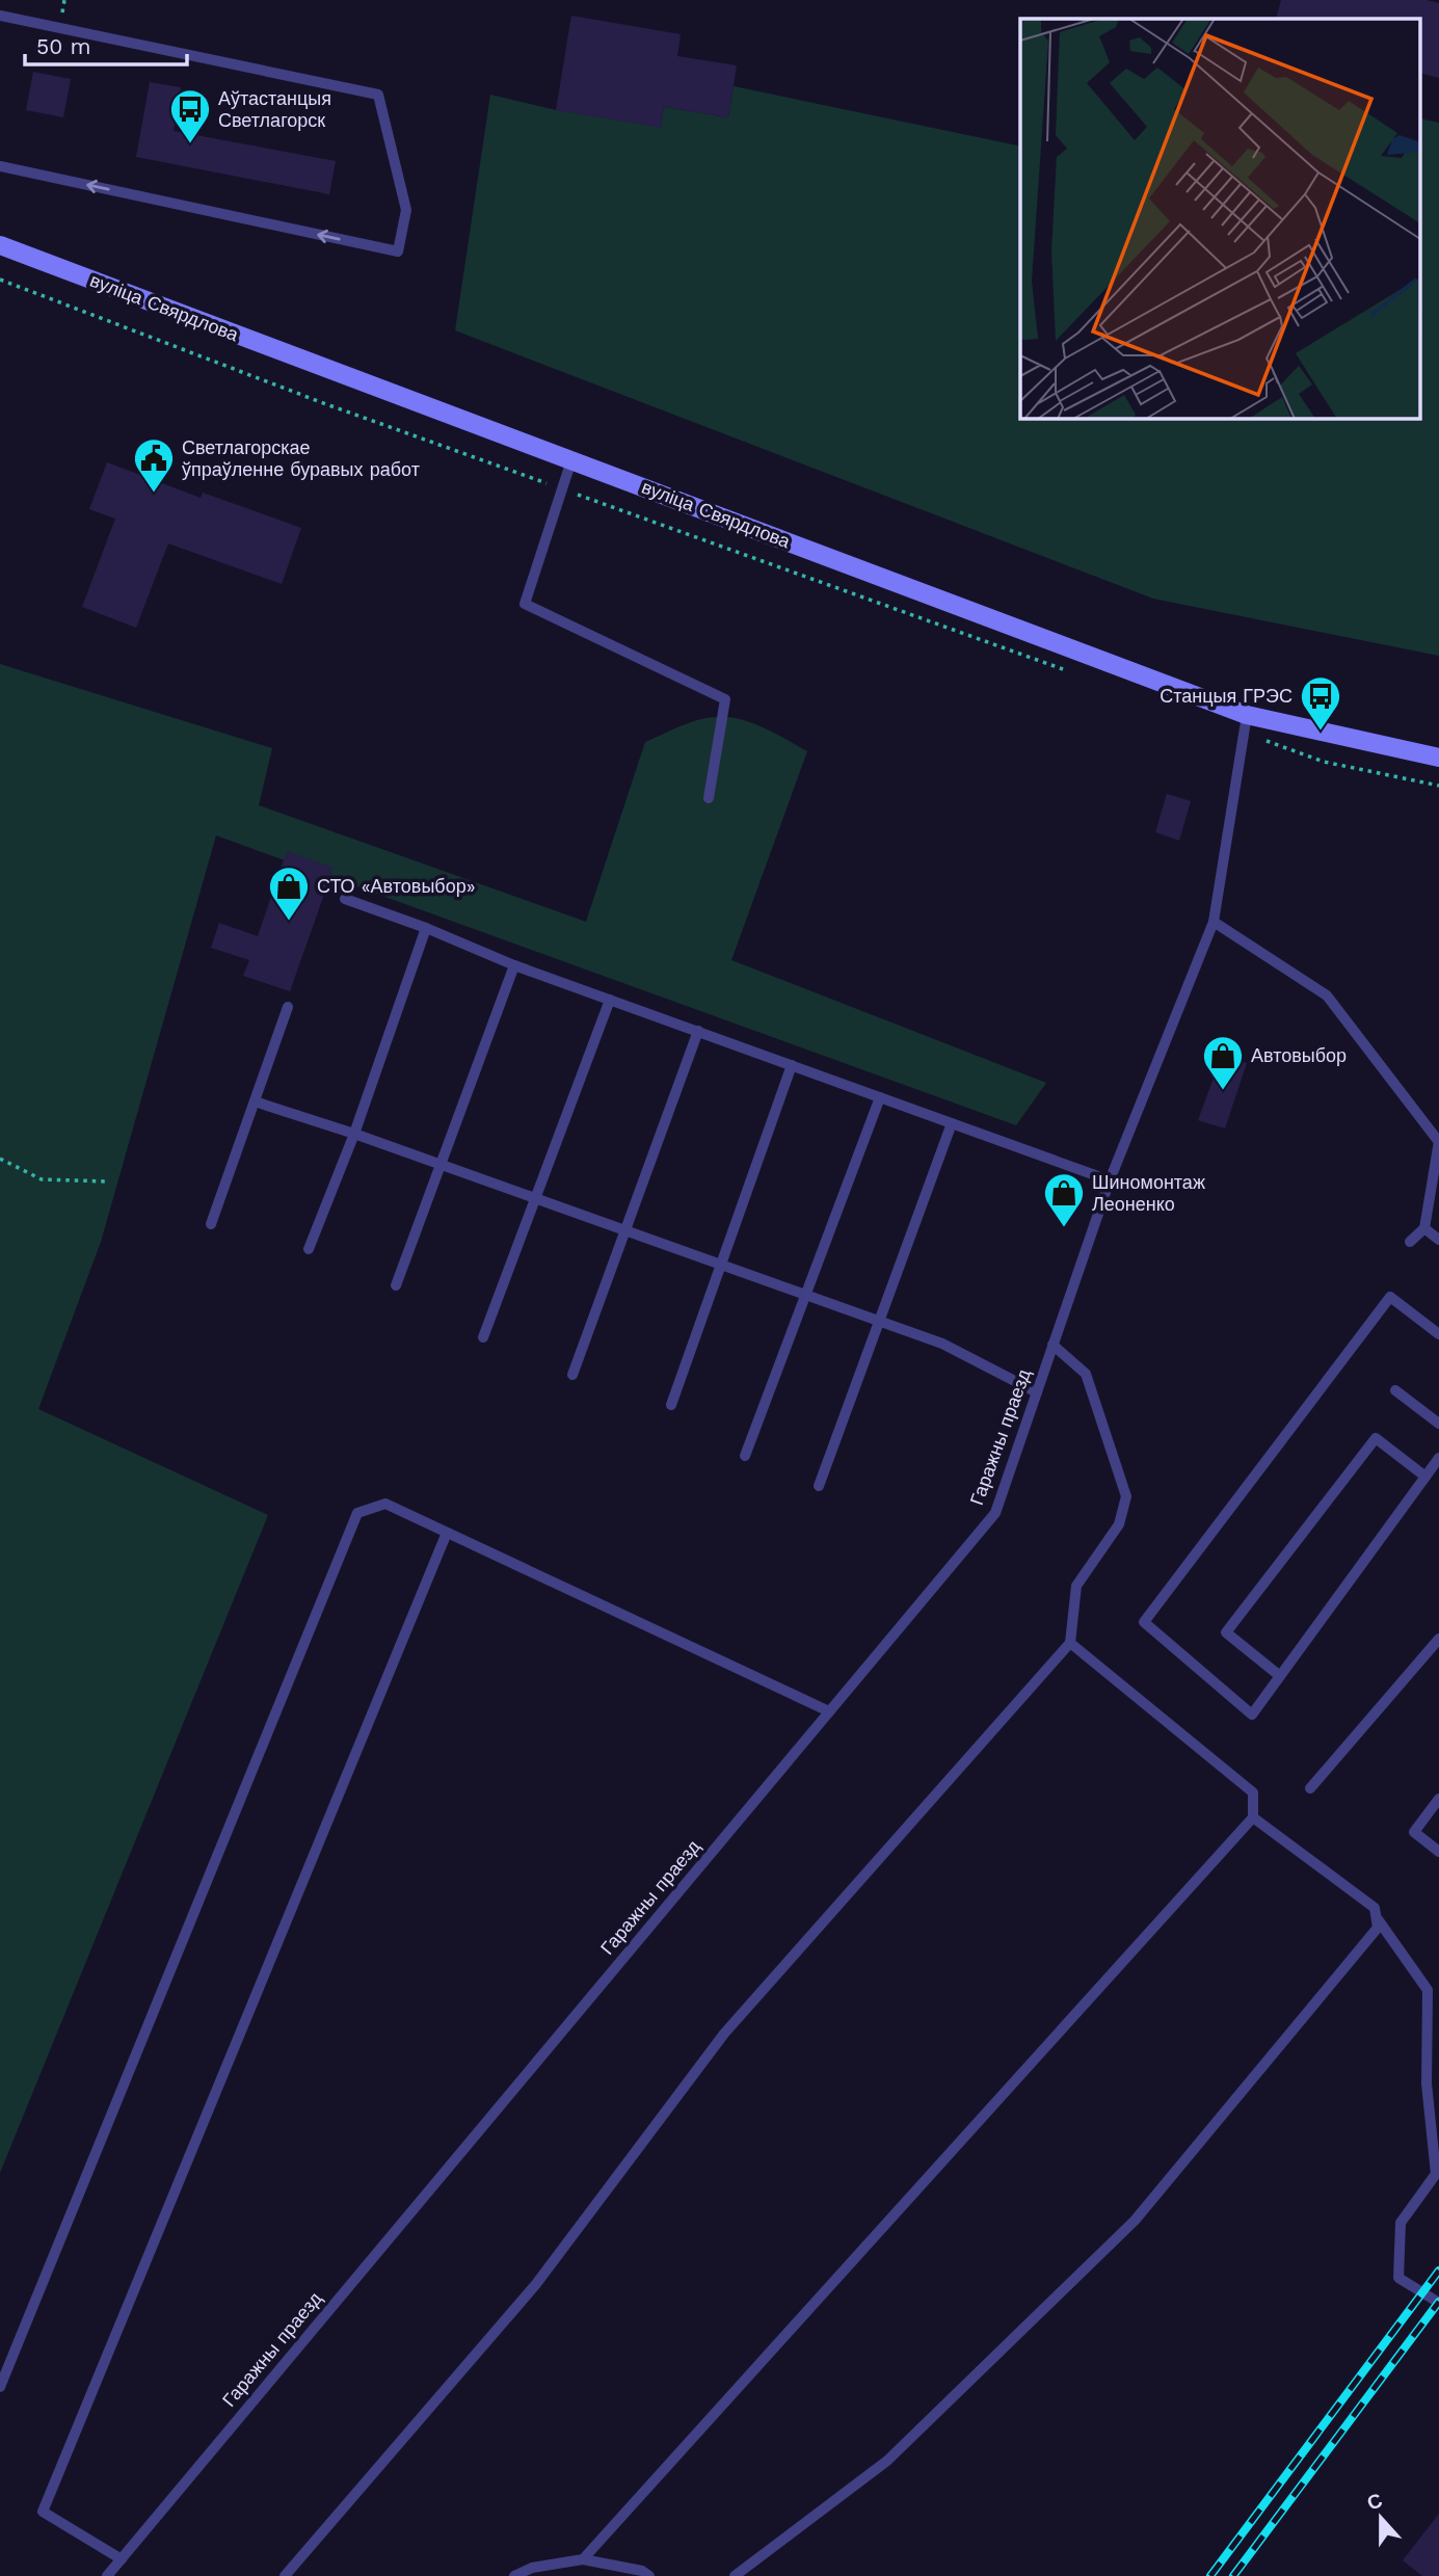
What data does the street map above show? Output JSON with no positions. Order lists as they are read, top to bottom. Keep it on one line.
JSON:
{"streets":{"main road":["вуліца Свярдлова"],"lane":["Гаражны праезд"]},"crossings":[["вуліца Свярдлова","Гаражны праезд"]],"places":{"bus stop":["Аўтастанцыя Светлагорск","Станцыя ГРЭС"],"public building":["Светлагорскае ўпраўленне буравых работ"],"shop":["СТО «Автовыбор»","Автовыбор","Шиномонтаж Леоненко"]},"scale_bar":"50 m","north":"top"}
